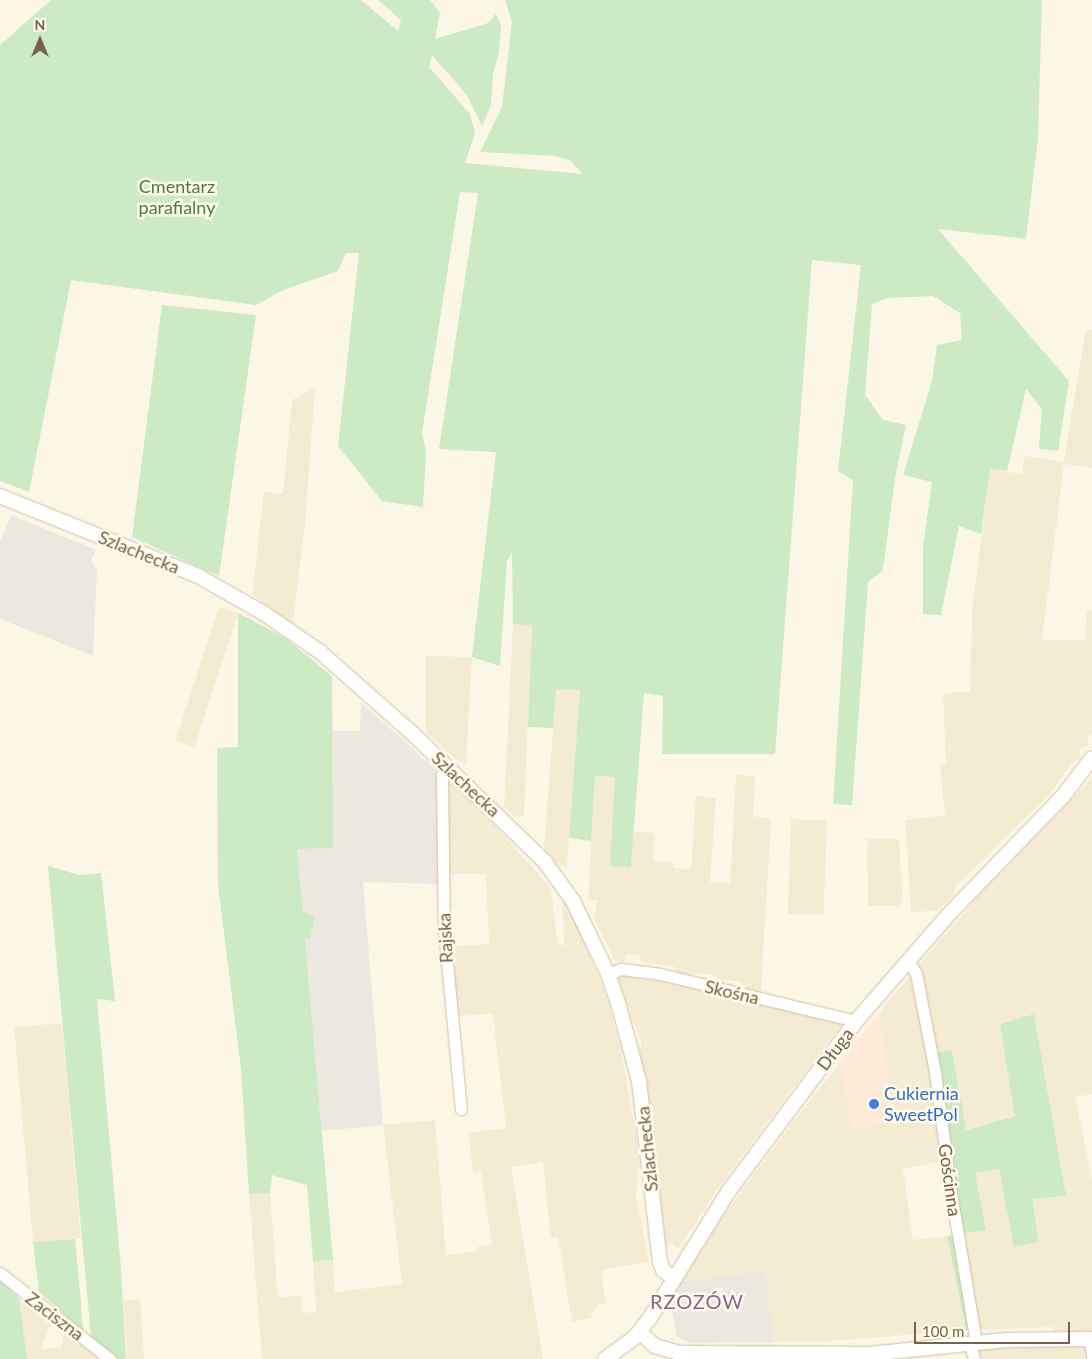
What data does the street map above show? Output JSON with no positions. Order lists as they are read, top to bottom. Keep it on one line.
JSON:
{"streets":{"street":["Szlachecka","Rajska","Skośna","Długa","Gościnna","Zaciszna"]},"crossings":[["Szlachecka","Rajska"],["Szlachecka","Skośna"],["Szlachecka","Długa"],["Skośna","Długa"],["Długa","Gościnna"]],"districts":["RZOZÓW"],"parks":["Cmentarz parafialny"],"places":["Cukiernia SweetPol"],"scale_bar":"100 m","north":"top"}
